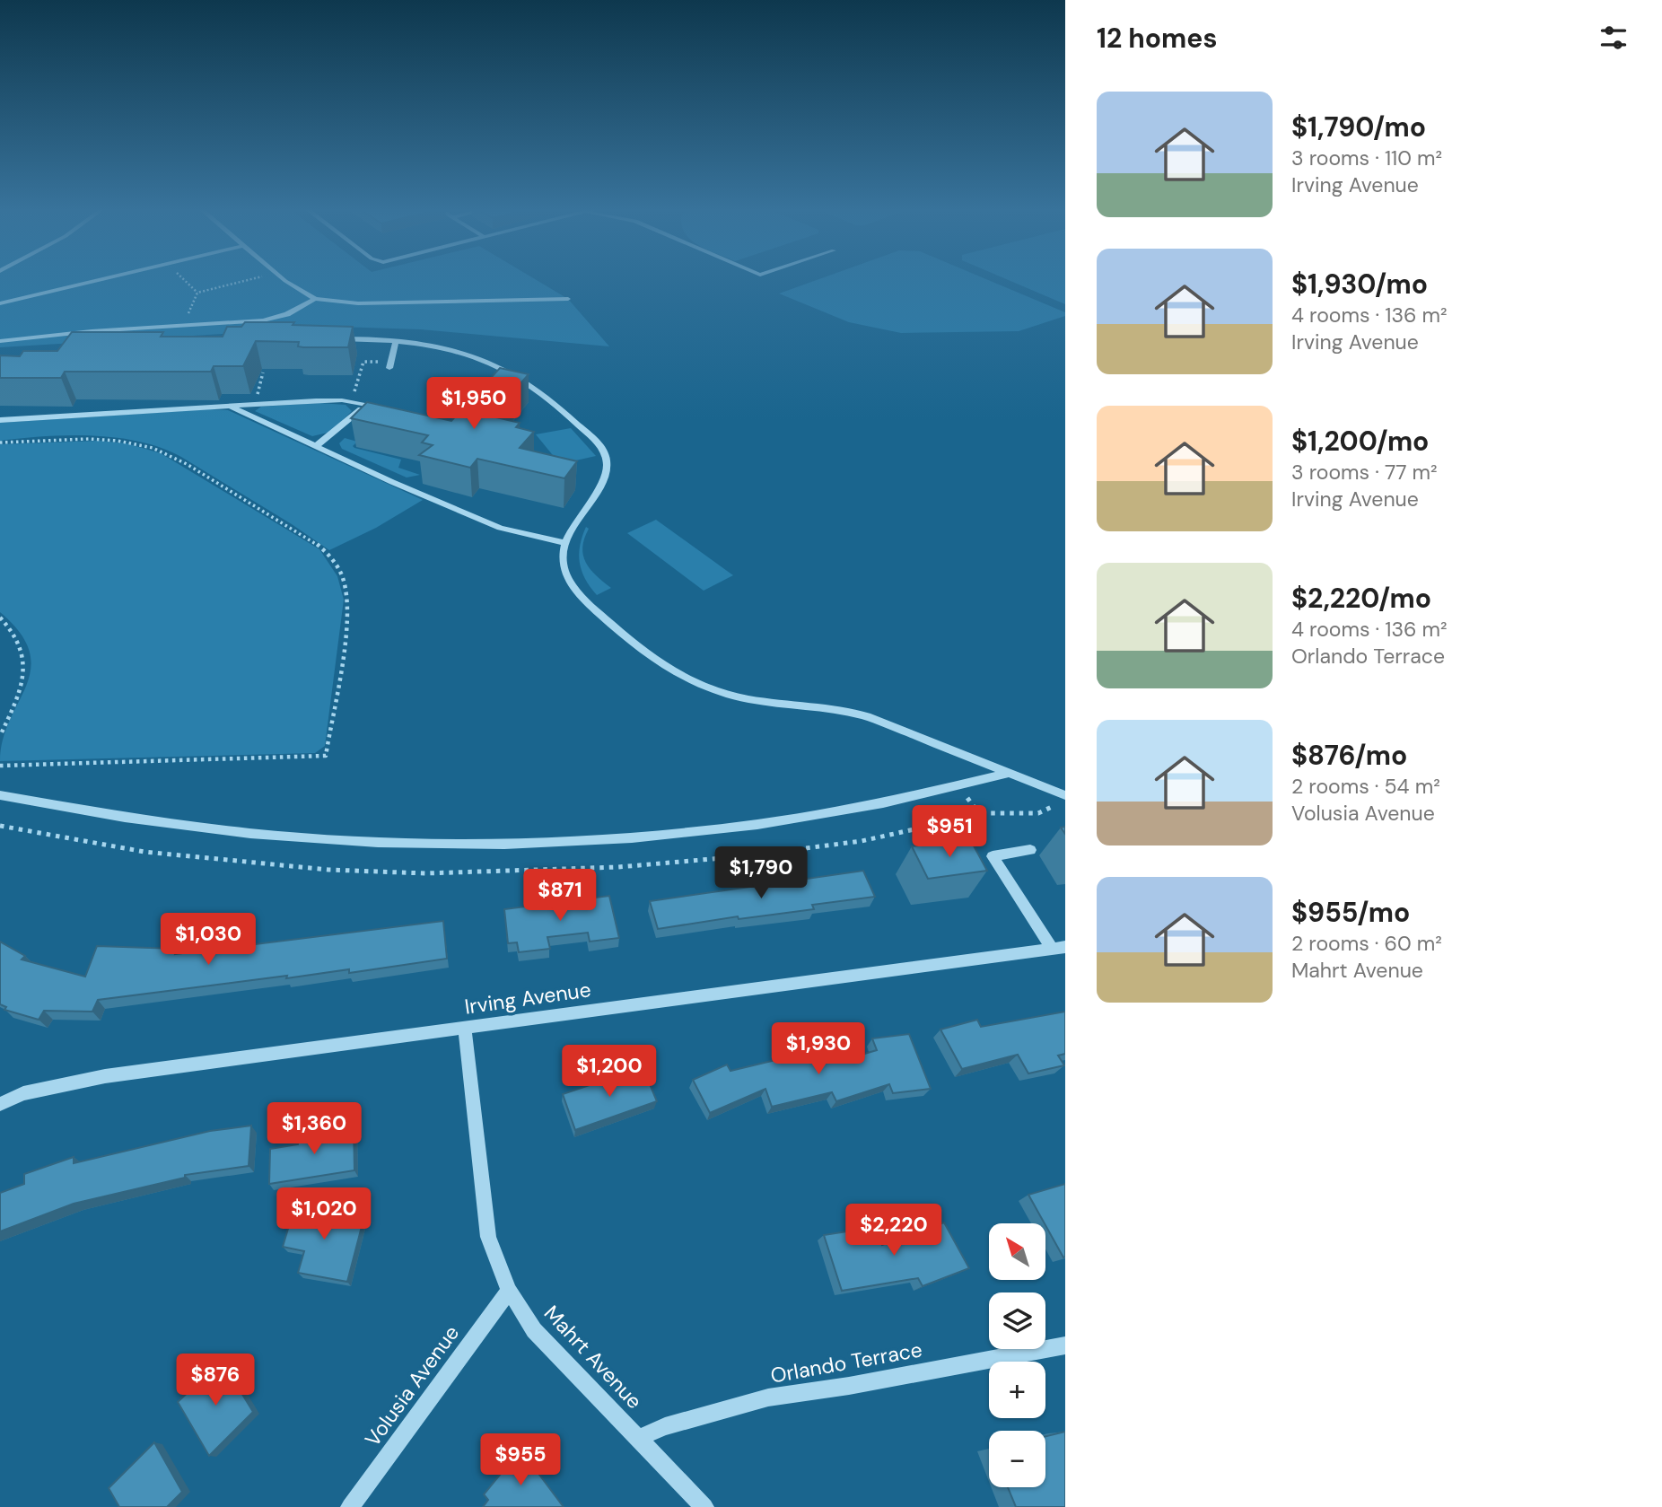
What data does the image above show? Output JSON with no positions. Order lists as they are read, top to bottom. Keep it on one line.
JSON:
{"streets":{"street":["Irving Avenue","Mahrt Avenue","Orlando Terrace","Volusia Avenue"]},"crossings":[["Irving Avenue","Mahrt Avenue"],["Mahrt Avenue","Orlando Terrace"],["Mahrt Avenue","Volusia Avenue"]],"north":"top left","page":{"heading":"12 homes","list":[{"name":"$1,790/mo","note":"3 rooms · 110 m² · Irving Avenue"},{"name":"$1,930/mo","note":"4 rooms · 136 m² · Irving Avenue"},{"name":"$1,200/mo","note":"3 rooms · 77 m² · Irving Avenue"},{"name":"$2,220/mo","note":"4 rooms · 136 m² · Orlando Terrace"},{"name":"$876/mo","note":"2 rooms · 54 m² · Volusia Avenue"},{"name":"$955/mo","note":"2 rooms · 60 m² · Mahrt Avenue"}],"price":["$1,950","$951","$1,790","$871","$1,030","$1,930","$1,200","$1,360","$1,020","$2,220","$876","$955"],"map_buttons":["+","−"]}}
